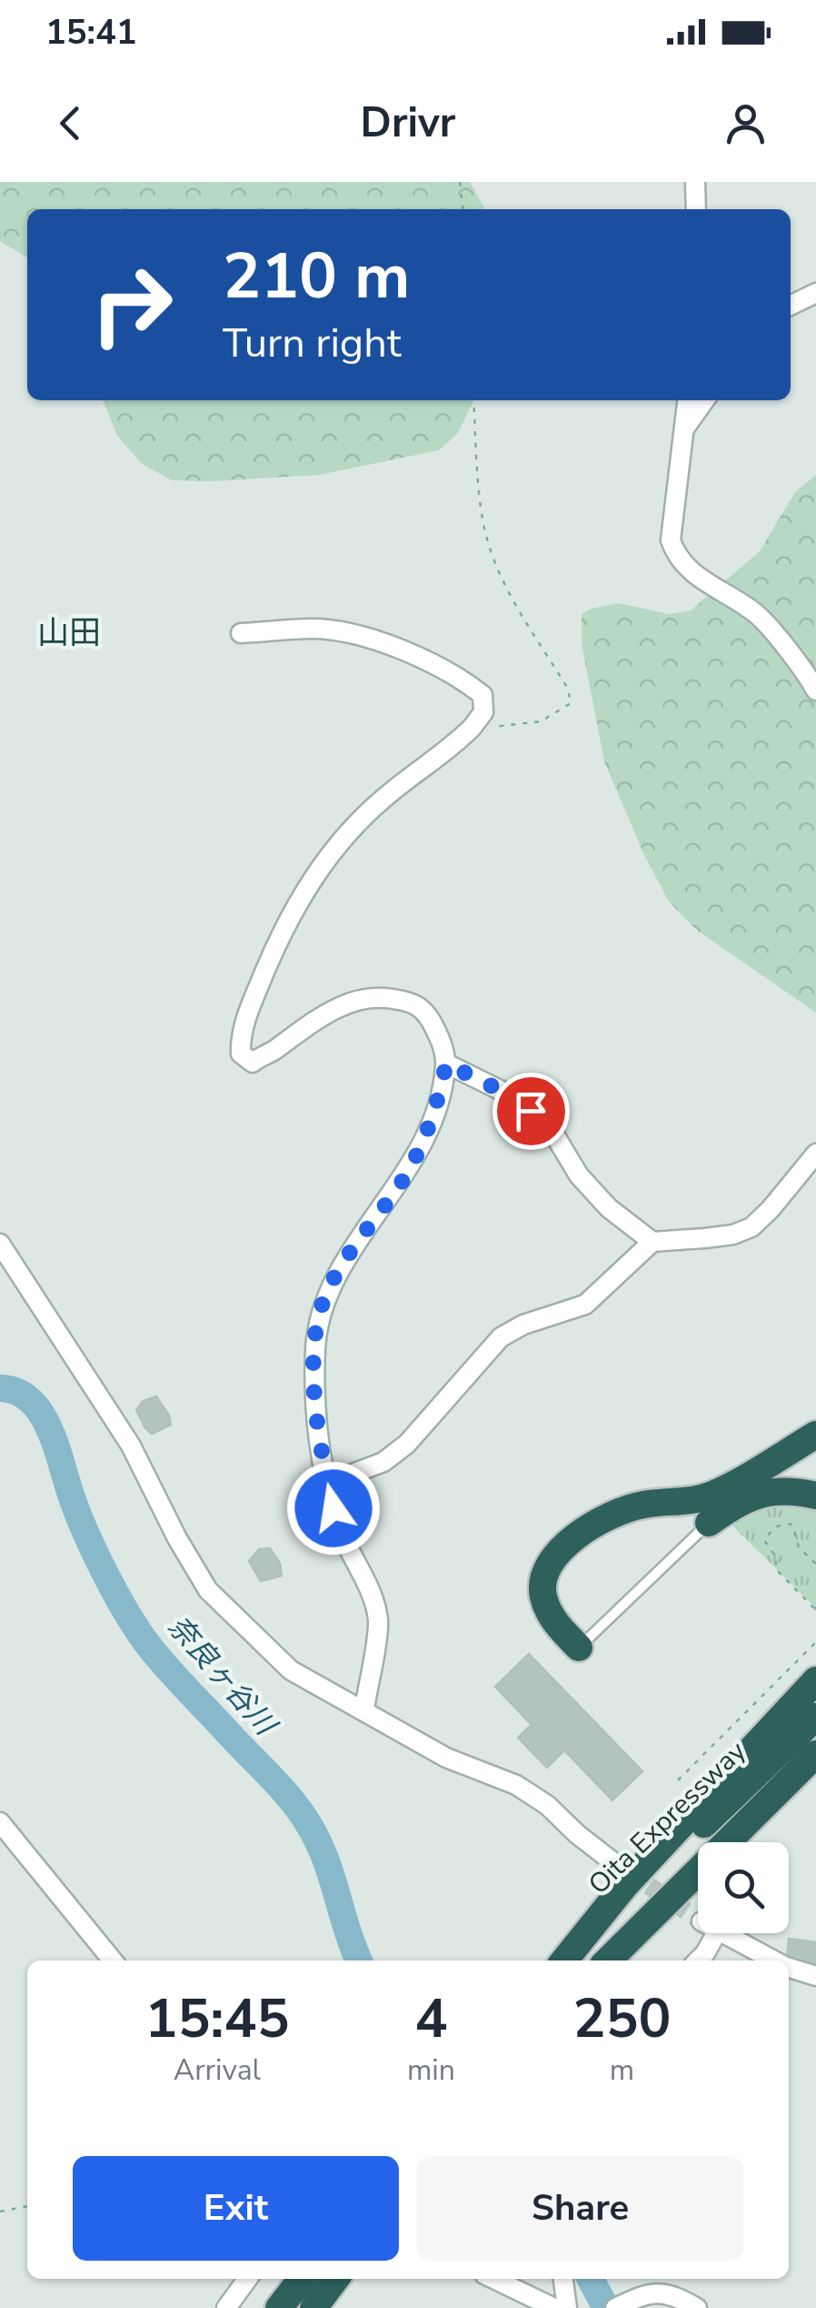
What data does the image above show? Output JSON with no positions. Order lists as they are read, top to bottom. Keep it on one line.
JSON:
{"streets":{"highway":["Oita Expressway"]},"districts":["山田"],"water":["奈良ヶ谷川"],"page":{"status":"15:41","header":"Drivr","turn":["210 m","Turn right"],"eta":["15:45","Arrival","4","min","250","m"],"buttons":["Exit","Share"]}}
